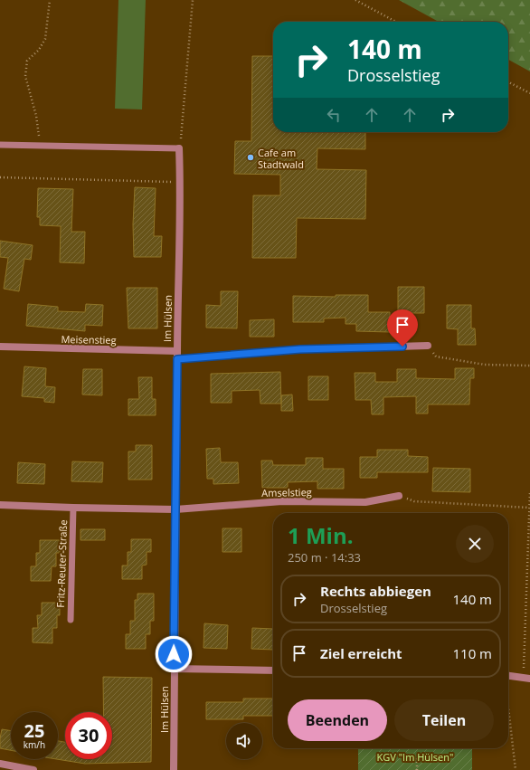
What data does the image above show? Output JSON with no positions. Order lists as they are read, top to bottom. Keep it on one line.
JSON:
{"streets":{"street":["Im Hülsen","Meisenstieg","Amselstieg","Fritz-Reuter-Straße"]},"crossings":[["Im Hülsen","Meisenstieg"],["Im Hülsen","Amselstieg"],["Im Hülsen","Fritz-Reuter-Straße"],["Amselstieg","Fritz-Reuter-Straße"]],"parks":["KGV \"Im Hülsen\""],"places":["Cafe am Stadtwald"],"page":{"turn":["140 m","Drosselstieg"],"heading":["1 Min.","250 m · 14:33"],"list":[{"name":"Rechts abbiegen","note":"Drosselstieg","value":"140 m"},{"name":"Ziel erreicht","value":"110 m"}],"buttons":["Beenden","Teilen"],"speed":"25 km/h","limit":"30"}}
